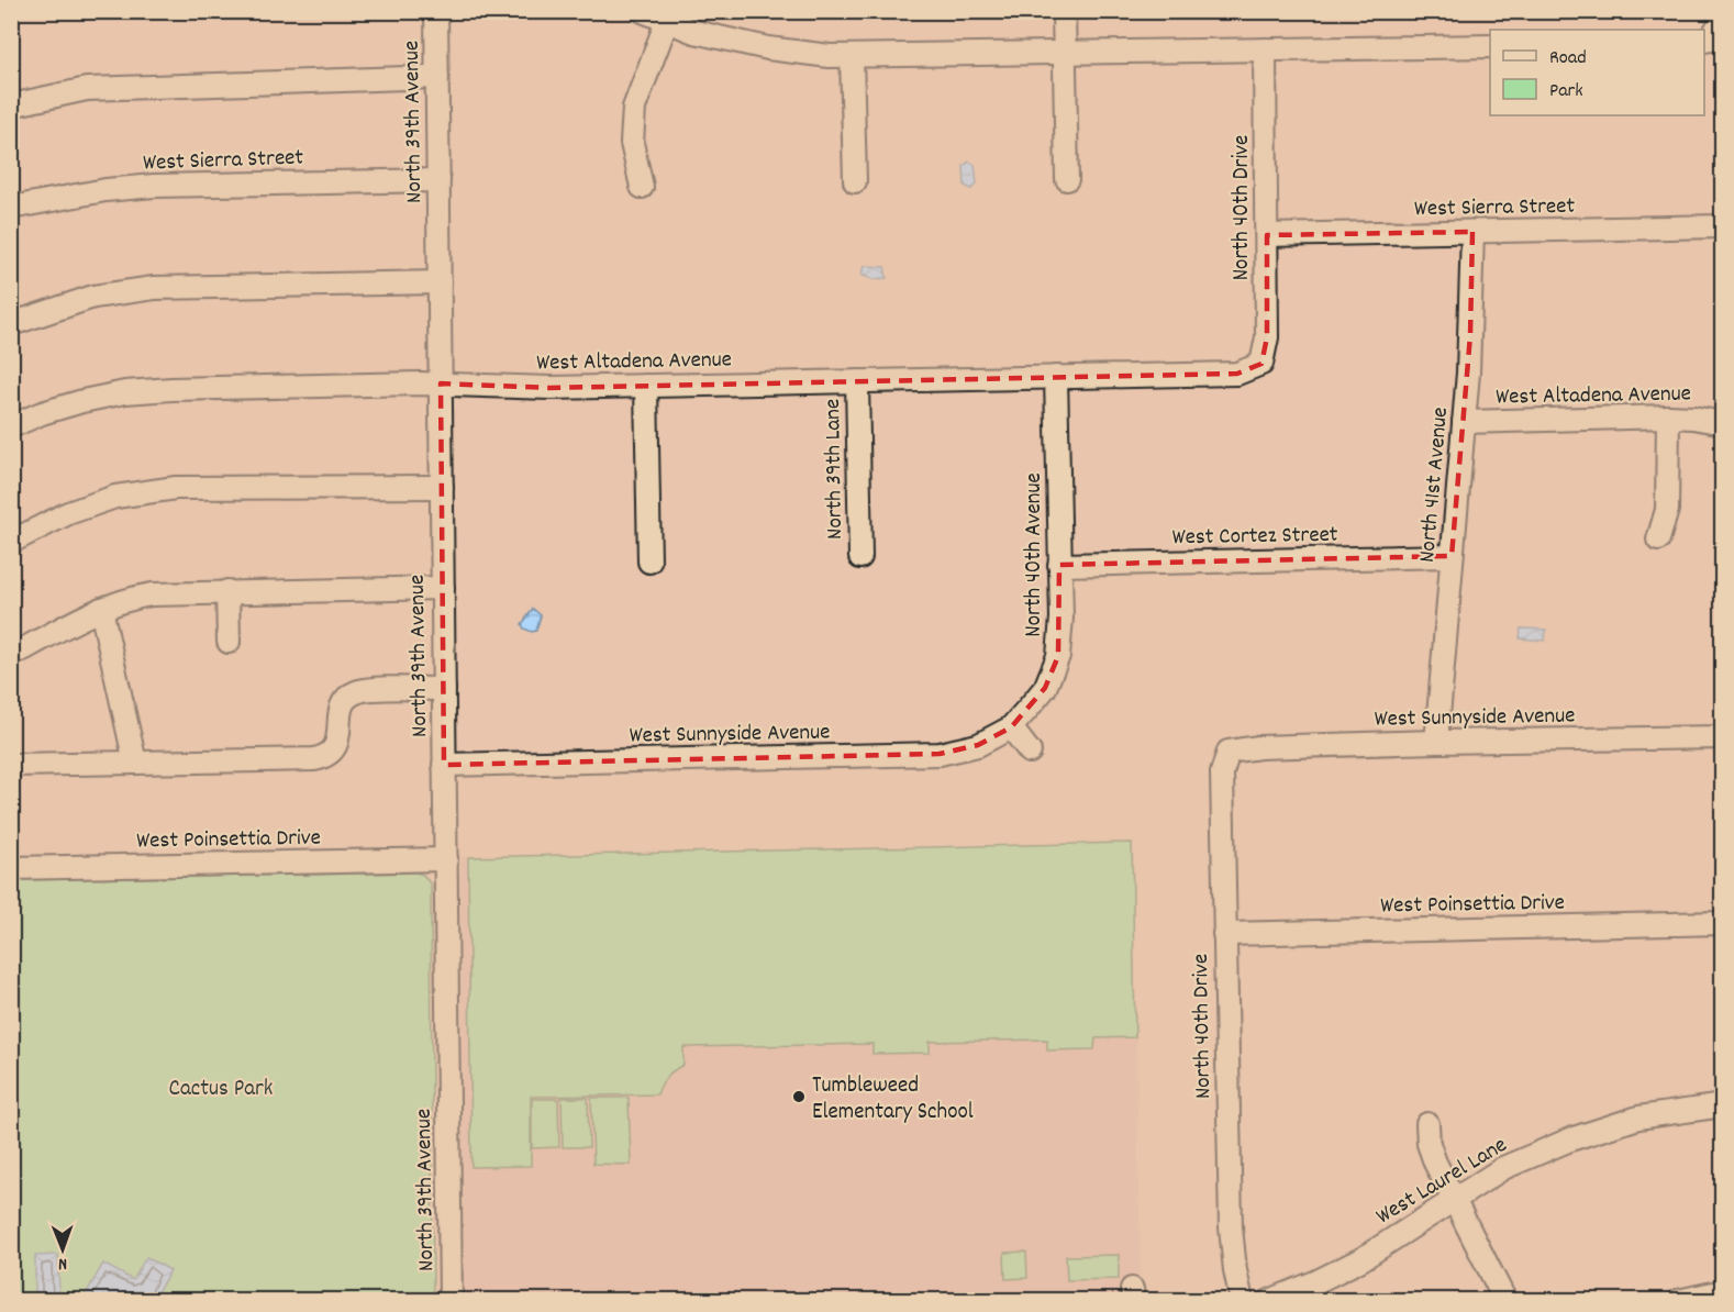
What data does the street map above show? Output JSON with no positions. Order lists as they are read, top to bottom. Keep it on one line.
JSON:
{"streets":{"street":["North 39th Avenue","West Sierra Street","North 40th Drive","West Altadena Avenue","North 39th Lane","North 41st Avenue","West Cortez Street","North 40th Avenue","West Sunnyside Avenue","West Poinsettia Drive","West Laurel Lane"]},"crossings":[["North 39th Avenue","West Sierra Street"],["North 39th Avenue","West Altadena Avenue"],["North 39th Avenue","West Sunnyside Avenue"],["North 39th Avenue","West Poinsettia Drive"],["West Sierra Street","North 40th Drive"],["West Sierra Street","North 41st Avenue"],["North 40th Drive","West Altadena Avenue"],["North 40th Drive","West Sunnyside Avenue"],["North 40th Drive","West Poinsettia Drive"],["West Altadena Avenue","North 39th Lane"],["West Altadena Avenue","North 41st Avenue"],["West Altadena Avenue","North 40th Avenue"],["North 41st Avenue","West Cortez Street"],["North 41st Avenue","West Sunnyside Avenue"],["West Cortez Street","North 40th Avenue"],["North 40th Avenue","West Sunnyside Avenue"]],"parks":["Cactus Park"],"places":["Tumbleweed Elementary School"],"legend":["Road","Park"],"north":"bottom"}
